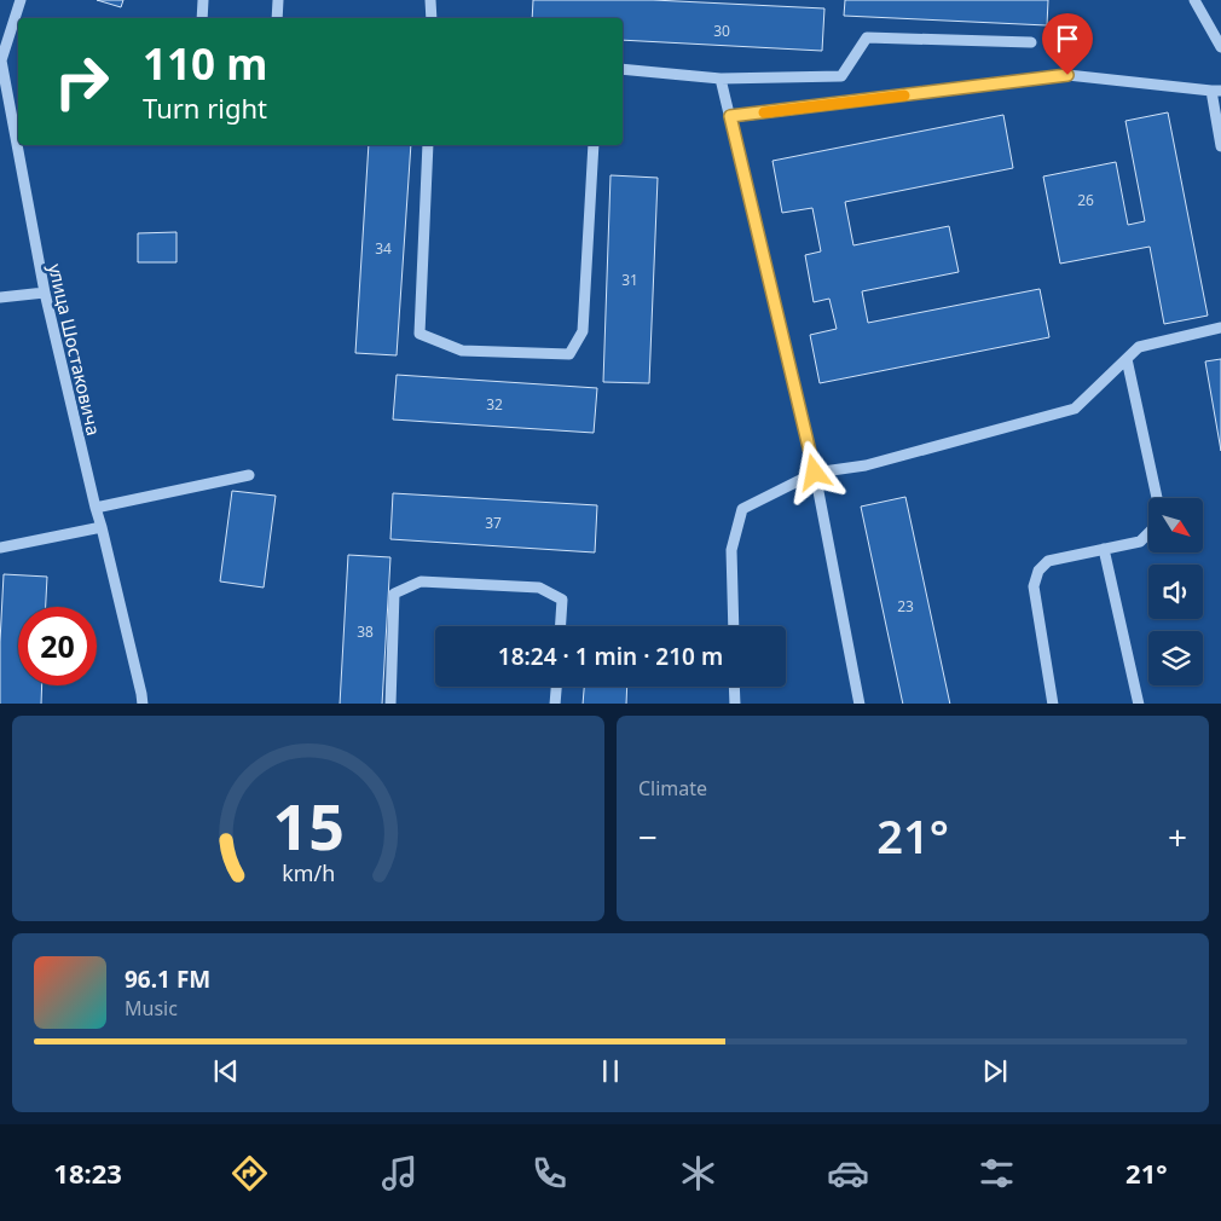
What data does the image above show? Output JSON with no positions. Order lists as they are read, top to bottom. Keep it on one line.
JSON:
{"streets":{"street":["улица Шостаковича"]},"house_numbers":["30","26","34","31","32","37","23","38"],"north":"bottom right","page":{"turn":["110 m","Turn right"],"limit":"20","trip":"18:24 · 1 min · 210 m","tile":"Climate","heat":["−","21°","+"],"song":["96.1 FM","Music"],"tabs":["18:23","21°"],"gauge":["15","km/h"]}}
